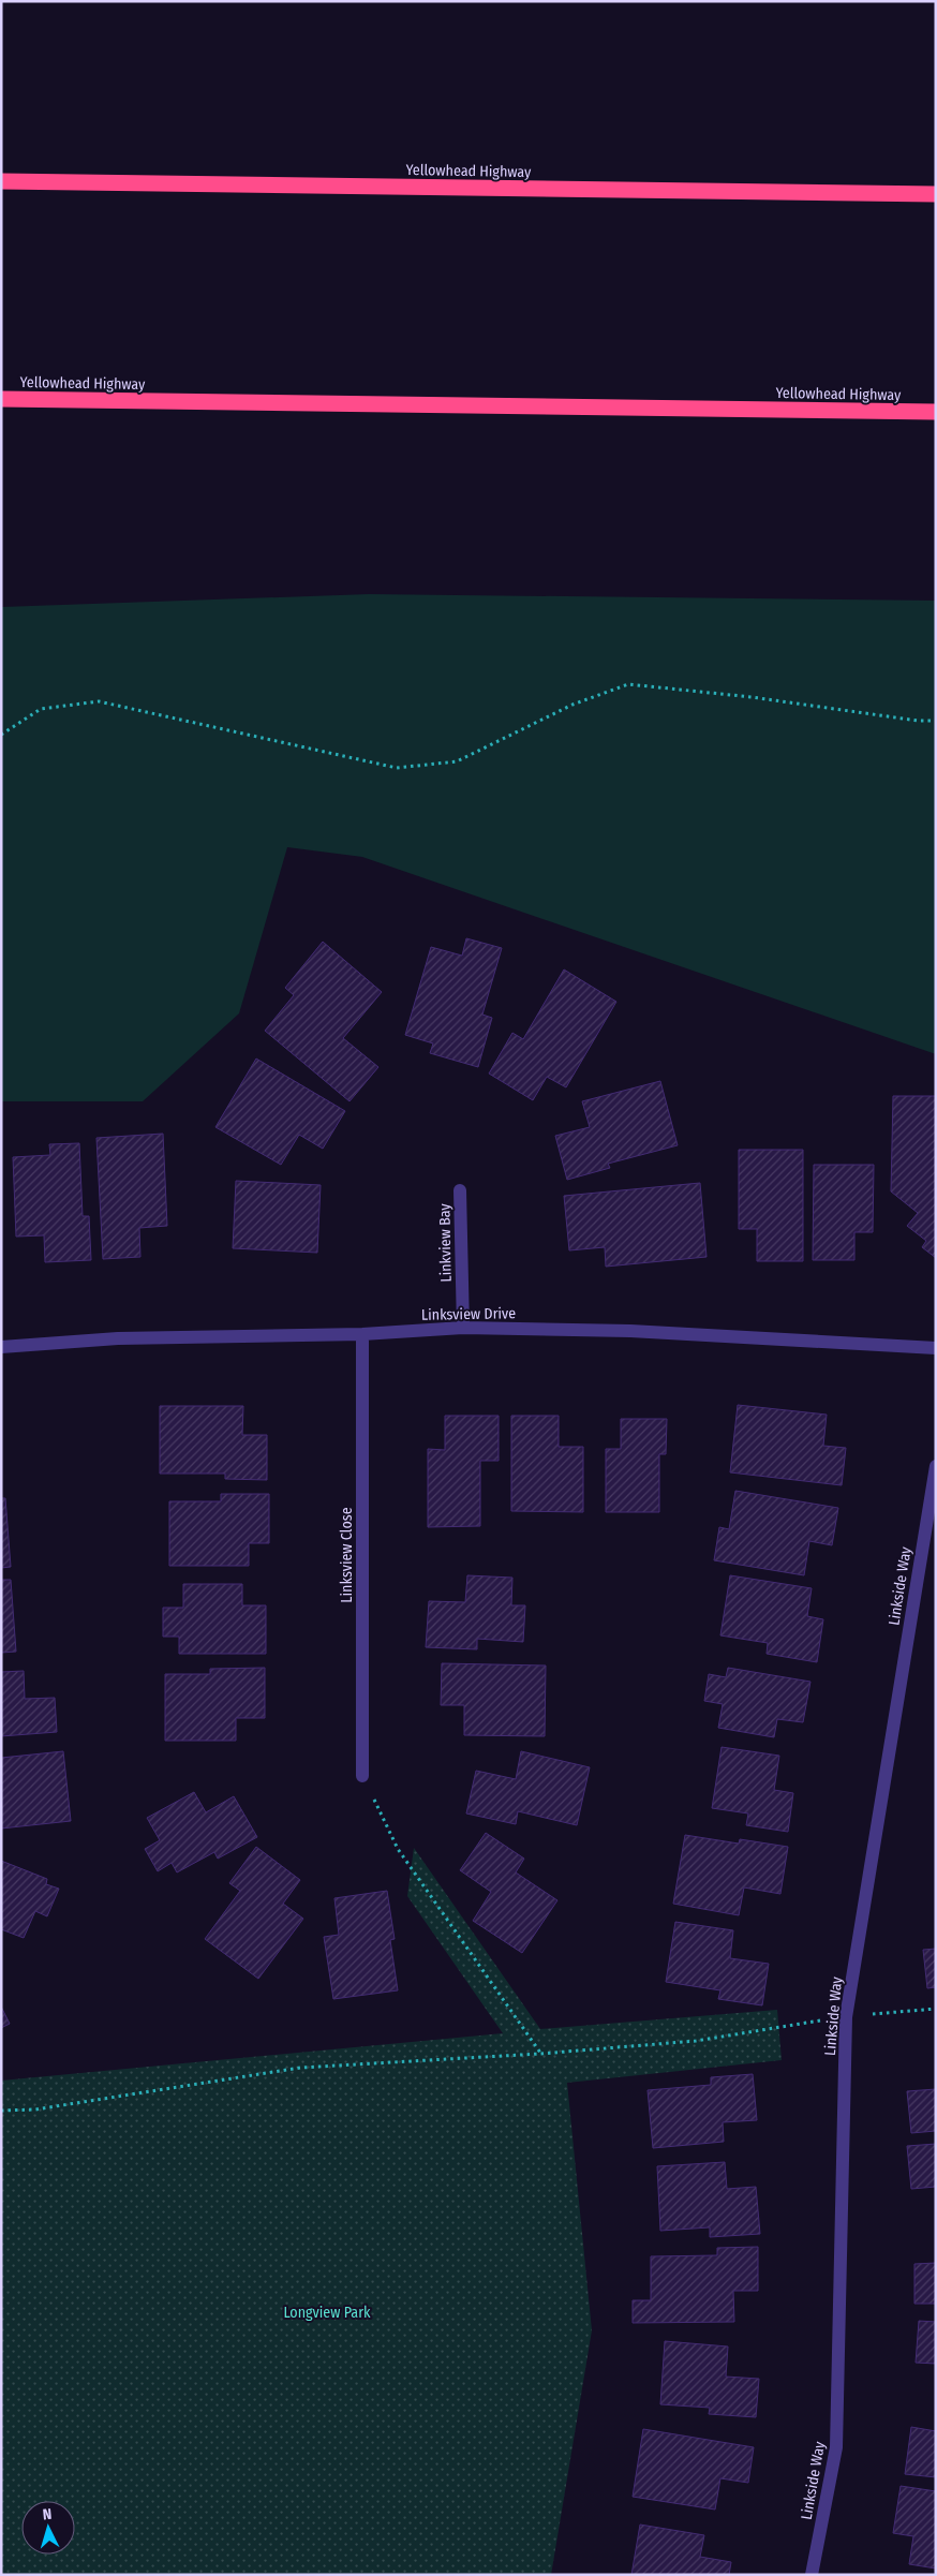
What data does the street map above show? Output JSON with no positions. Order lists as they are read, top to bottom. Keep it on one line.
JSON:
{"streets":{"highway":["Yellowhead Highway"],"street":["Linkview Bay","Linksview Drive","Linksview Close","Linkside Way"]},"crossings":[["Linkview Bay","Linksview Drive"],["Linksview Drive","Linksview Close"]],"parks":["Longview Park"],"north":"top"}
